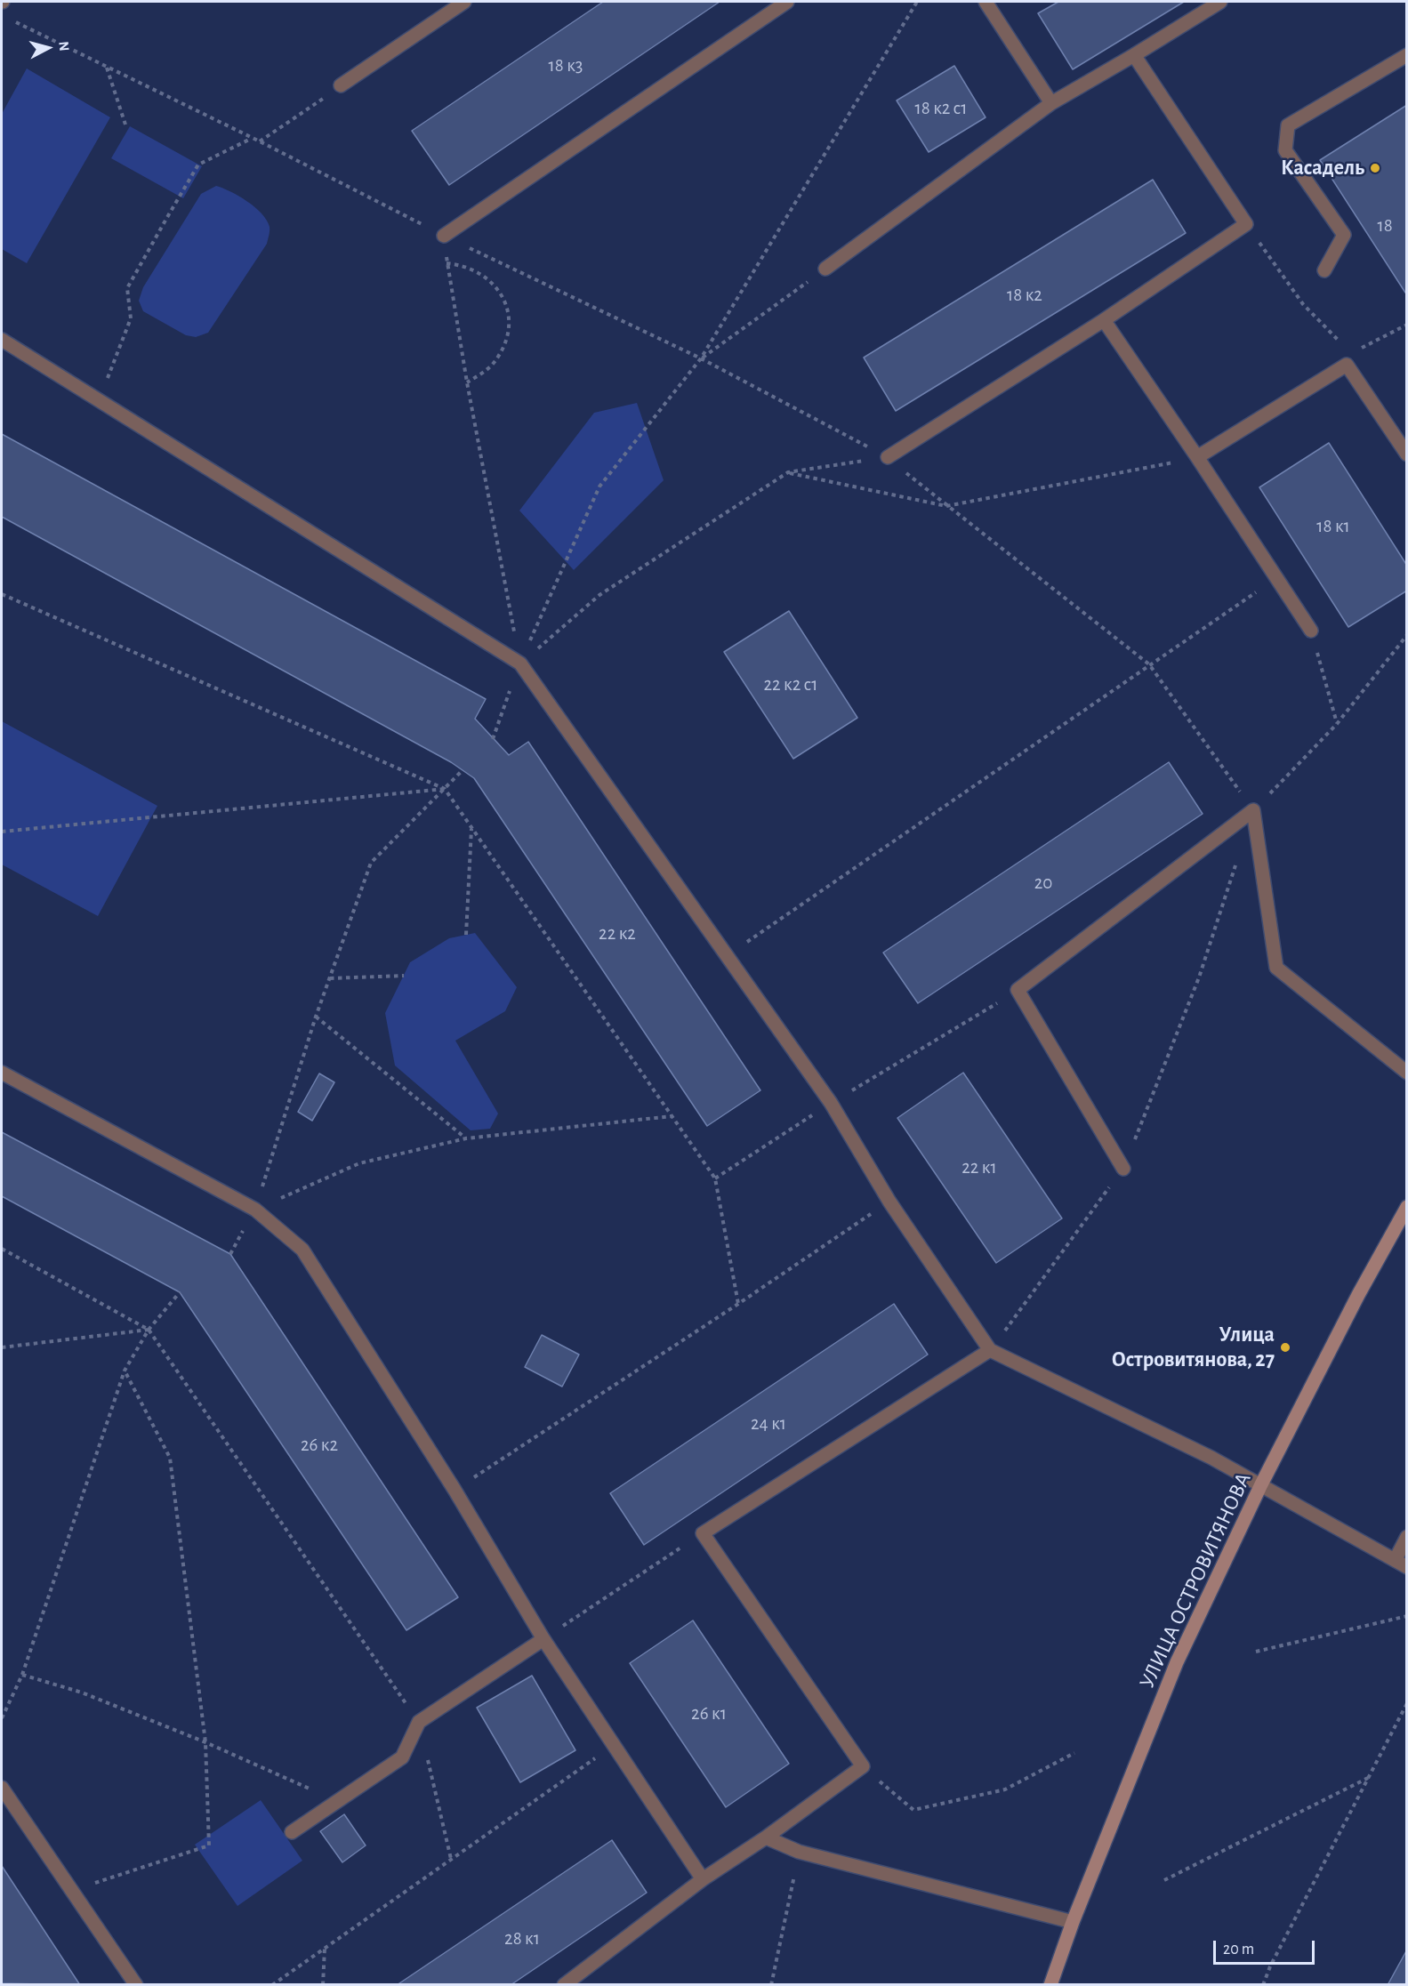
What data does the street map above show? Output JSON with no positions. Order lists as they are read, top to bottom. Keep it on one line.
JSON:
{"streets":{"main road":["УЛИЦА ОСТРОВИТЯНОВА"]},"places":["Касадель","Улица Островитянова, 27"],"house_numbers":["18 к3","18 к2 с1","18","18 к2","18 к1","22 к2 с1","20","22 к2","22 к1","24 к1","26 к2","26 к1","28 к1"],"scale_bar":"20 m","north":"right"}
